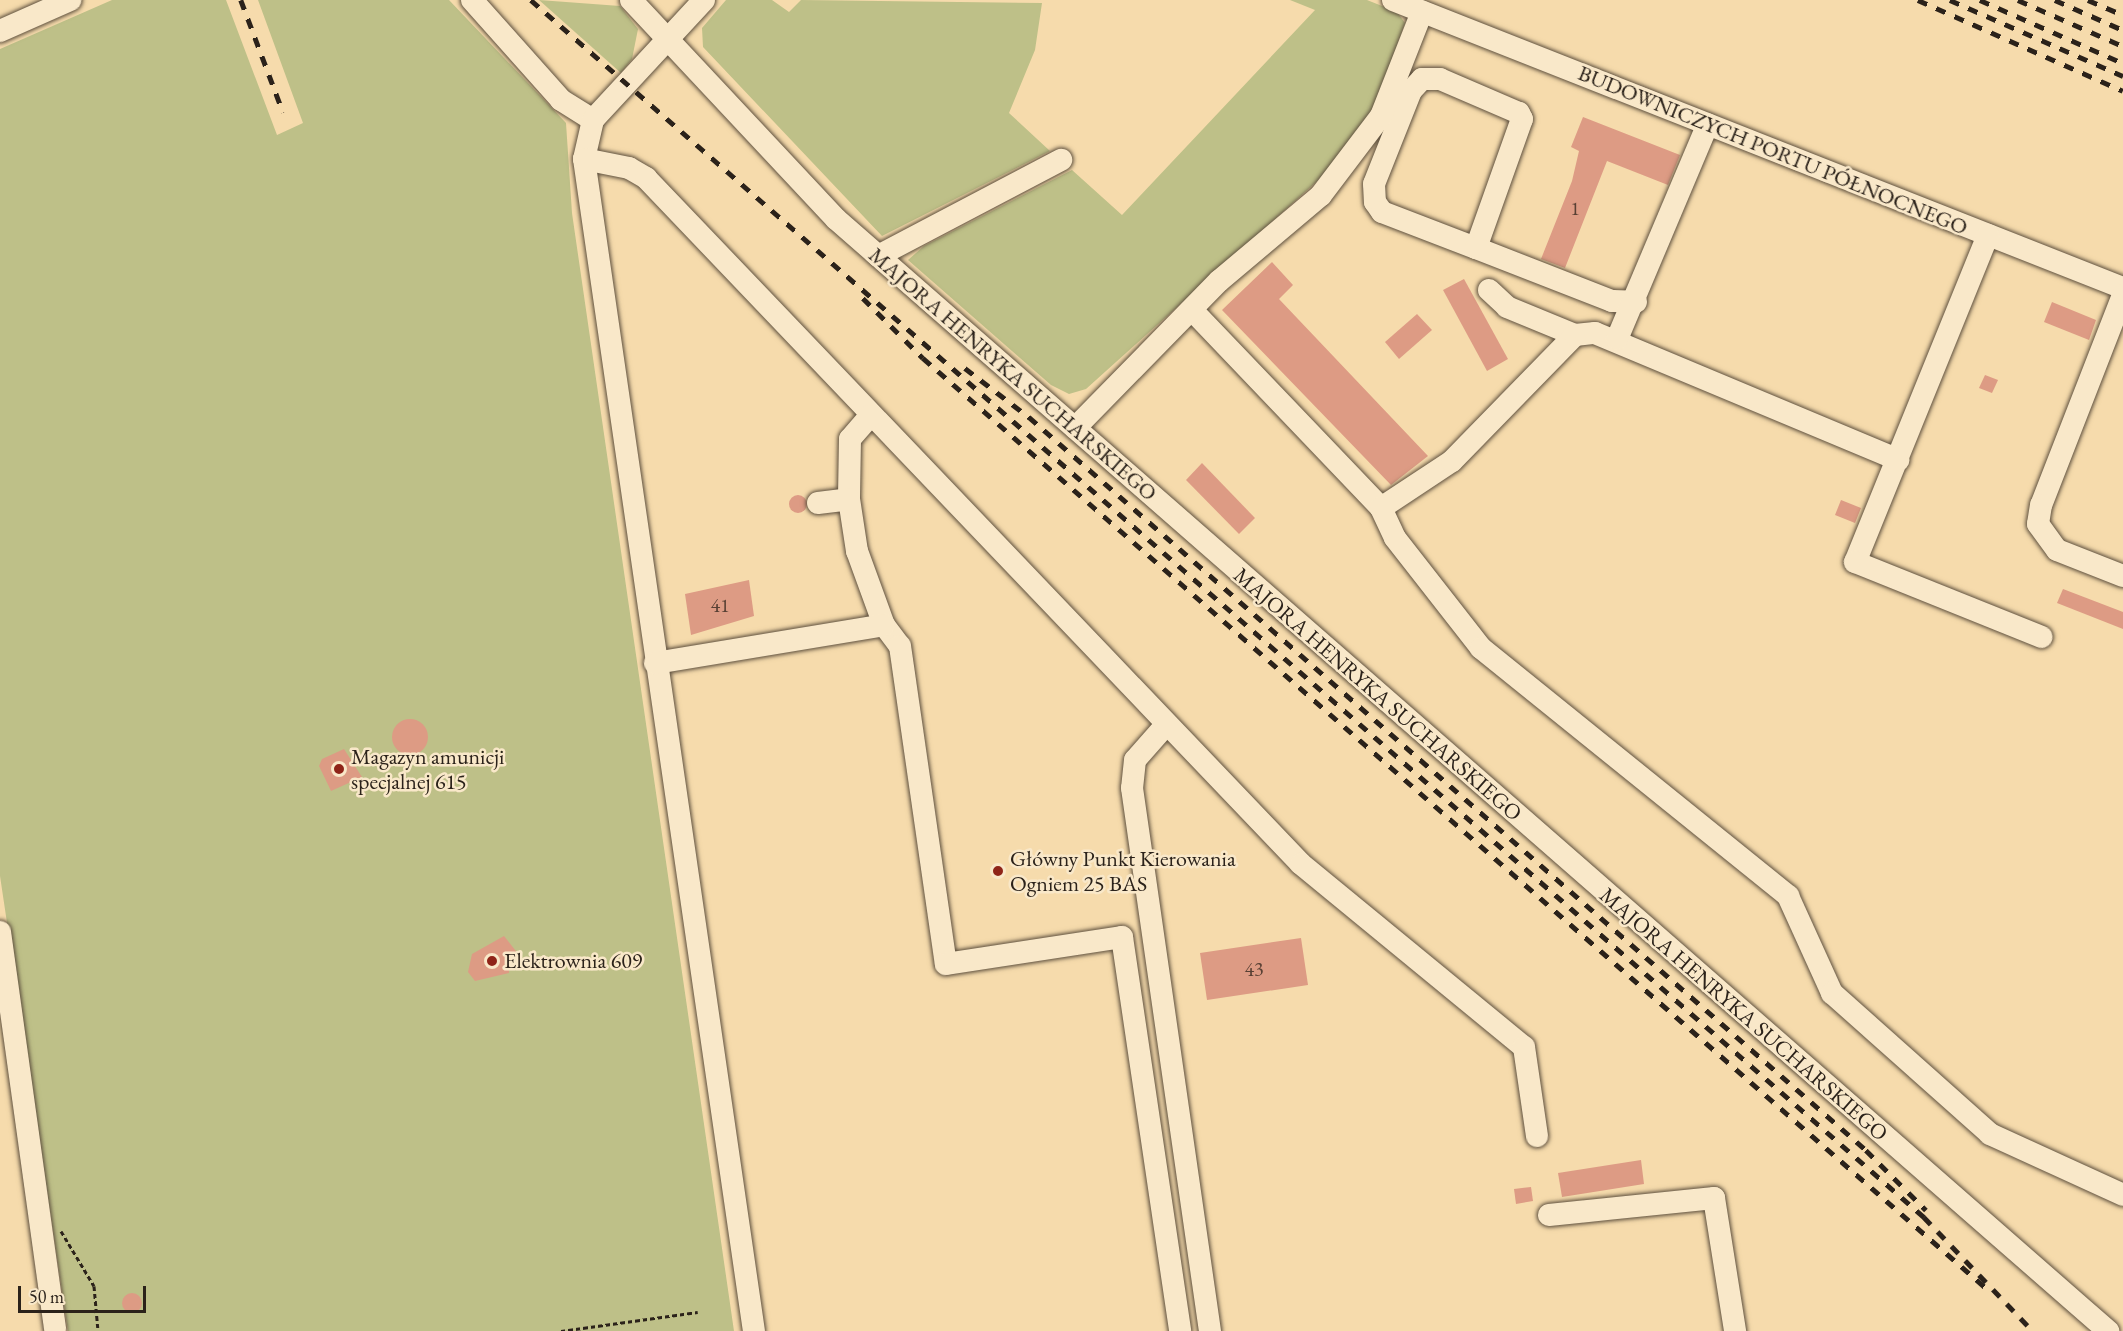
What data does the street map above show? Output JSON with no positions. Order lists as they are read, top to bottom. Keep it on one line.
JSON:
{"streets":{"street":["BUDOWNICZYCH PORTU PÓŁNOCNEGO","MAJORA HENRYKA SUCHARSKIEGO"]},"places":["Magazyn amunicji specjalnej 615","Główny Punkt Kierowania Ogniem 25 BAS","Elektrownia 609"],"house_numbers":["1","41","43"],"scale_bar":"50 m"}
